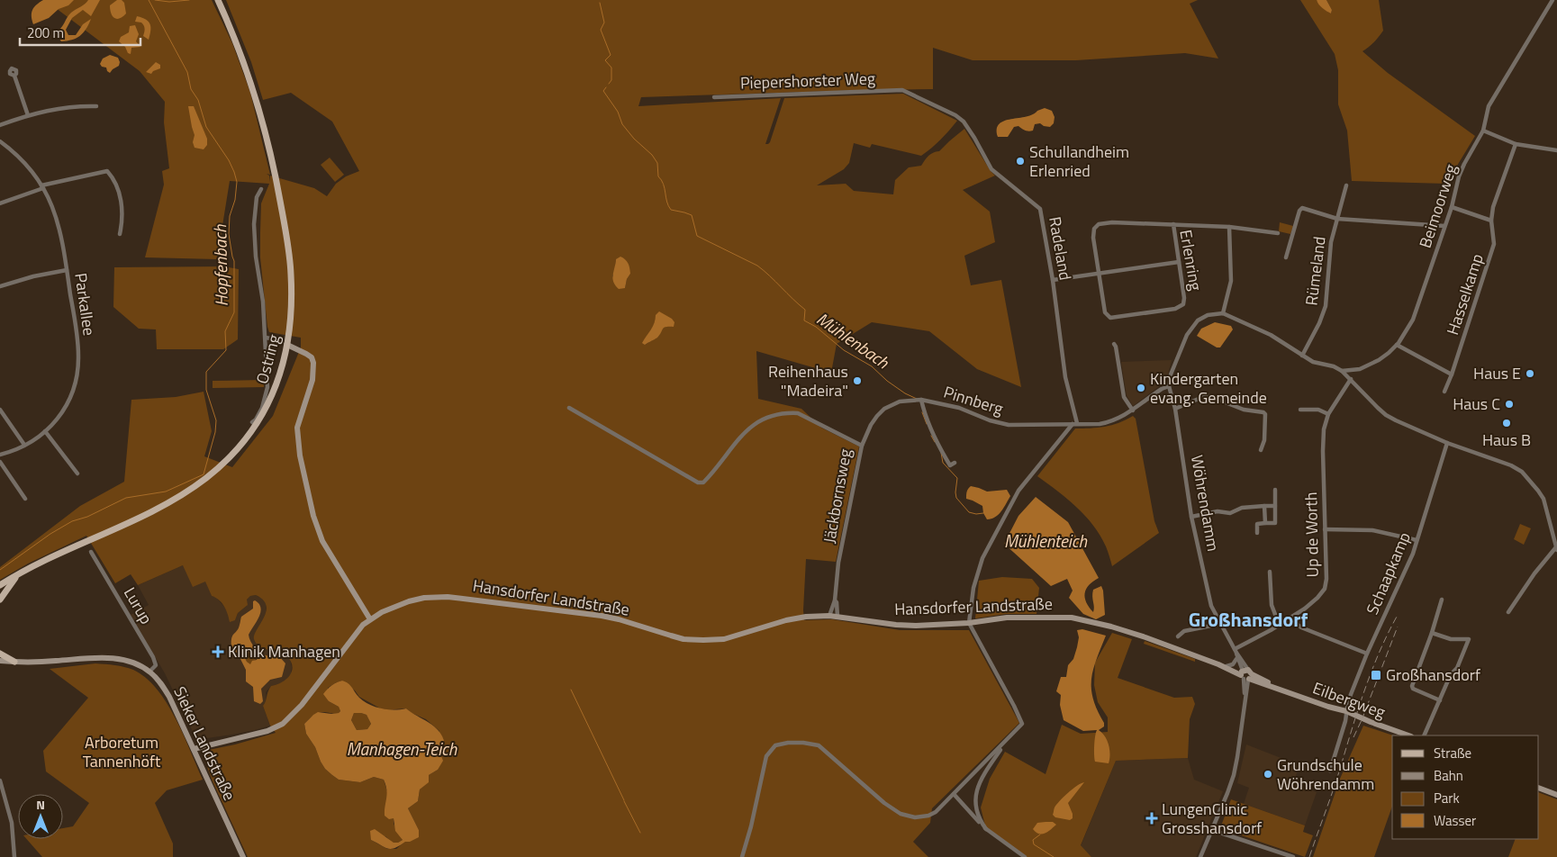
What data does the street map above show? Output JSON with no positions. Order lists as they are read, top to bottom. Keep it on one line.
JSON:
{"streets":{"main road":["Ostring","Hansdorfer Landstraße","Eilbergweg","Sieker Landstraße"],"street":["Piepershorster Weg","Beimoorweg","Radeland","Erlenring","Rümeland","Hasselkamp","Parkallee","Pinnberg","Jäckbornsweg","Wöhrendamm","Up de Worth","Schaapkamp","Lurup"]},"crossings":[["Piepershorster Weg","Radeland"],["Beimoorweg","Up de Worth"],["Radeland","Pinnberg"],["Pinnberg","Jäckbornsweg"],["Pinnberg","Wöhrendamm"],["Jäckbornsweg","Hansdorfer Landstraße"],["Wöhrendamm","Up de Worth"],["Wöhrendamm","Hansdorfer Landstraße"],["Wöhrendamm","Eilbergweg"],["Schaapkamp","Eilbergweg"],["Hansdorfer Landstraße","Eilbergweg"],["Hansdorfer Landstraße","Sieker Landstraße"],["Lurup","Sieker Landstraße"]],"districts":["Großhansdorf"],"water":["Hopfenbach","Mühlenbach","Mühlenteich","Manhagen-Teich"],"parks":["Arboretum Tannenhöft"],"places":{"other":["Schullandheim Erlenried","Haus E","Reihenhaus \"Madeira\"","Kindergarten evang. Gemeinde","Haus C","Haus B","Grundschule Wöhrendamm"],"health":["Klinik Manhagen","LungenClinic Grosshansdorf"],"transit":["Großhansdorf"]},"legend":["Straße","Bahn","Park","Wasser"],"scale_bar":"200 m","north":"top"}
